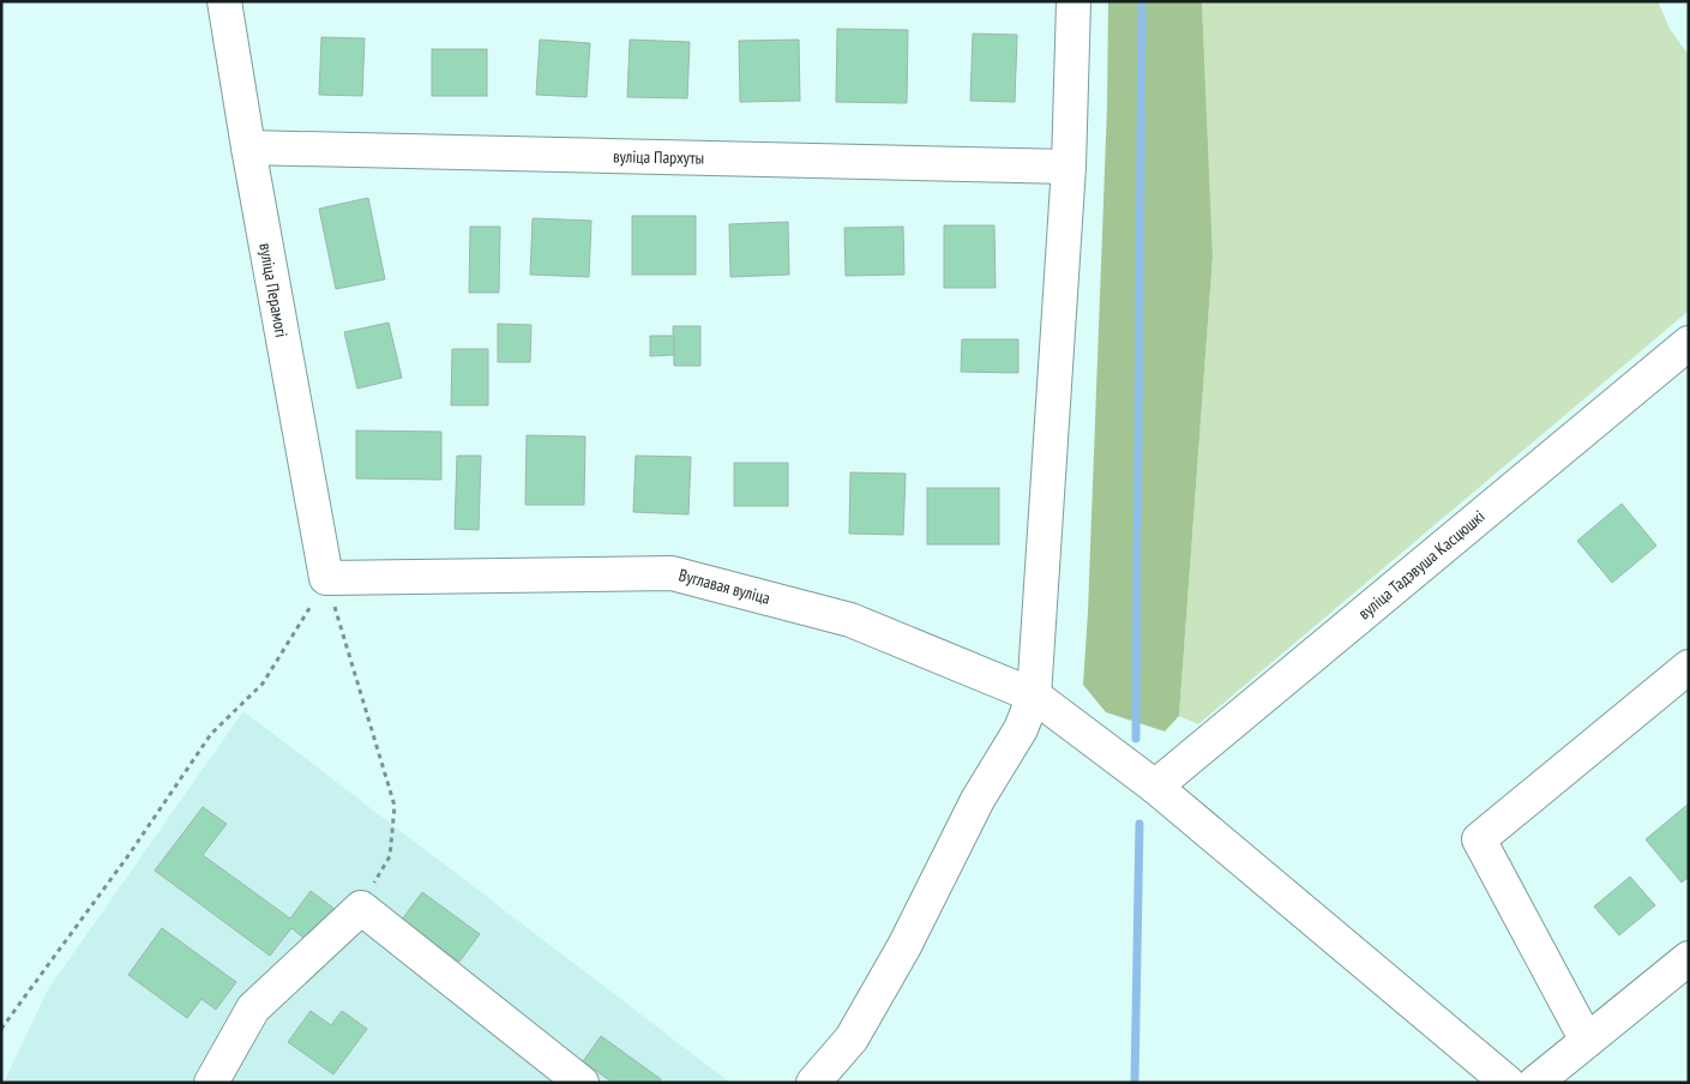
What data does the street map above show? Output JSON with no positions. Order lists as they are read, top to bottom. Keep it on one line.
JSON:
{"streets":{"street":["вуліца Пархуты","вуліца Перамогі","вуліца Тадэвуша Касцюшкі","Вуглавая вуліца"]},"crossings":[["вуліца Пархуты","вуліца Перамогі"],["вуліца Перамогі","Вуглавая вуліца"],["вуліца Тадэвуша Касцюшкі","Вуглавая вуліца"]]}
